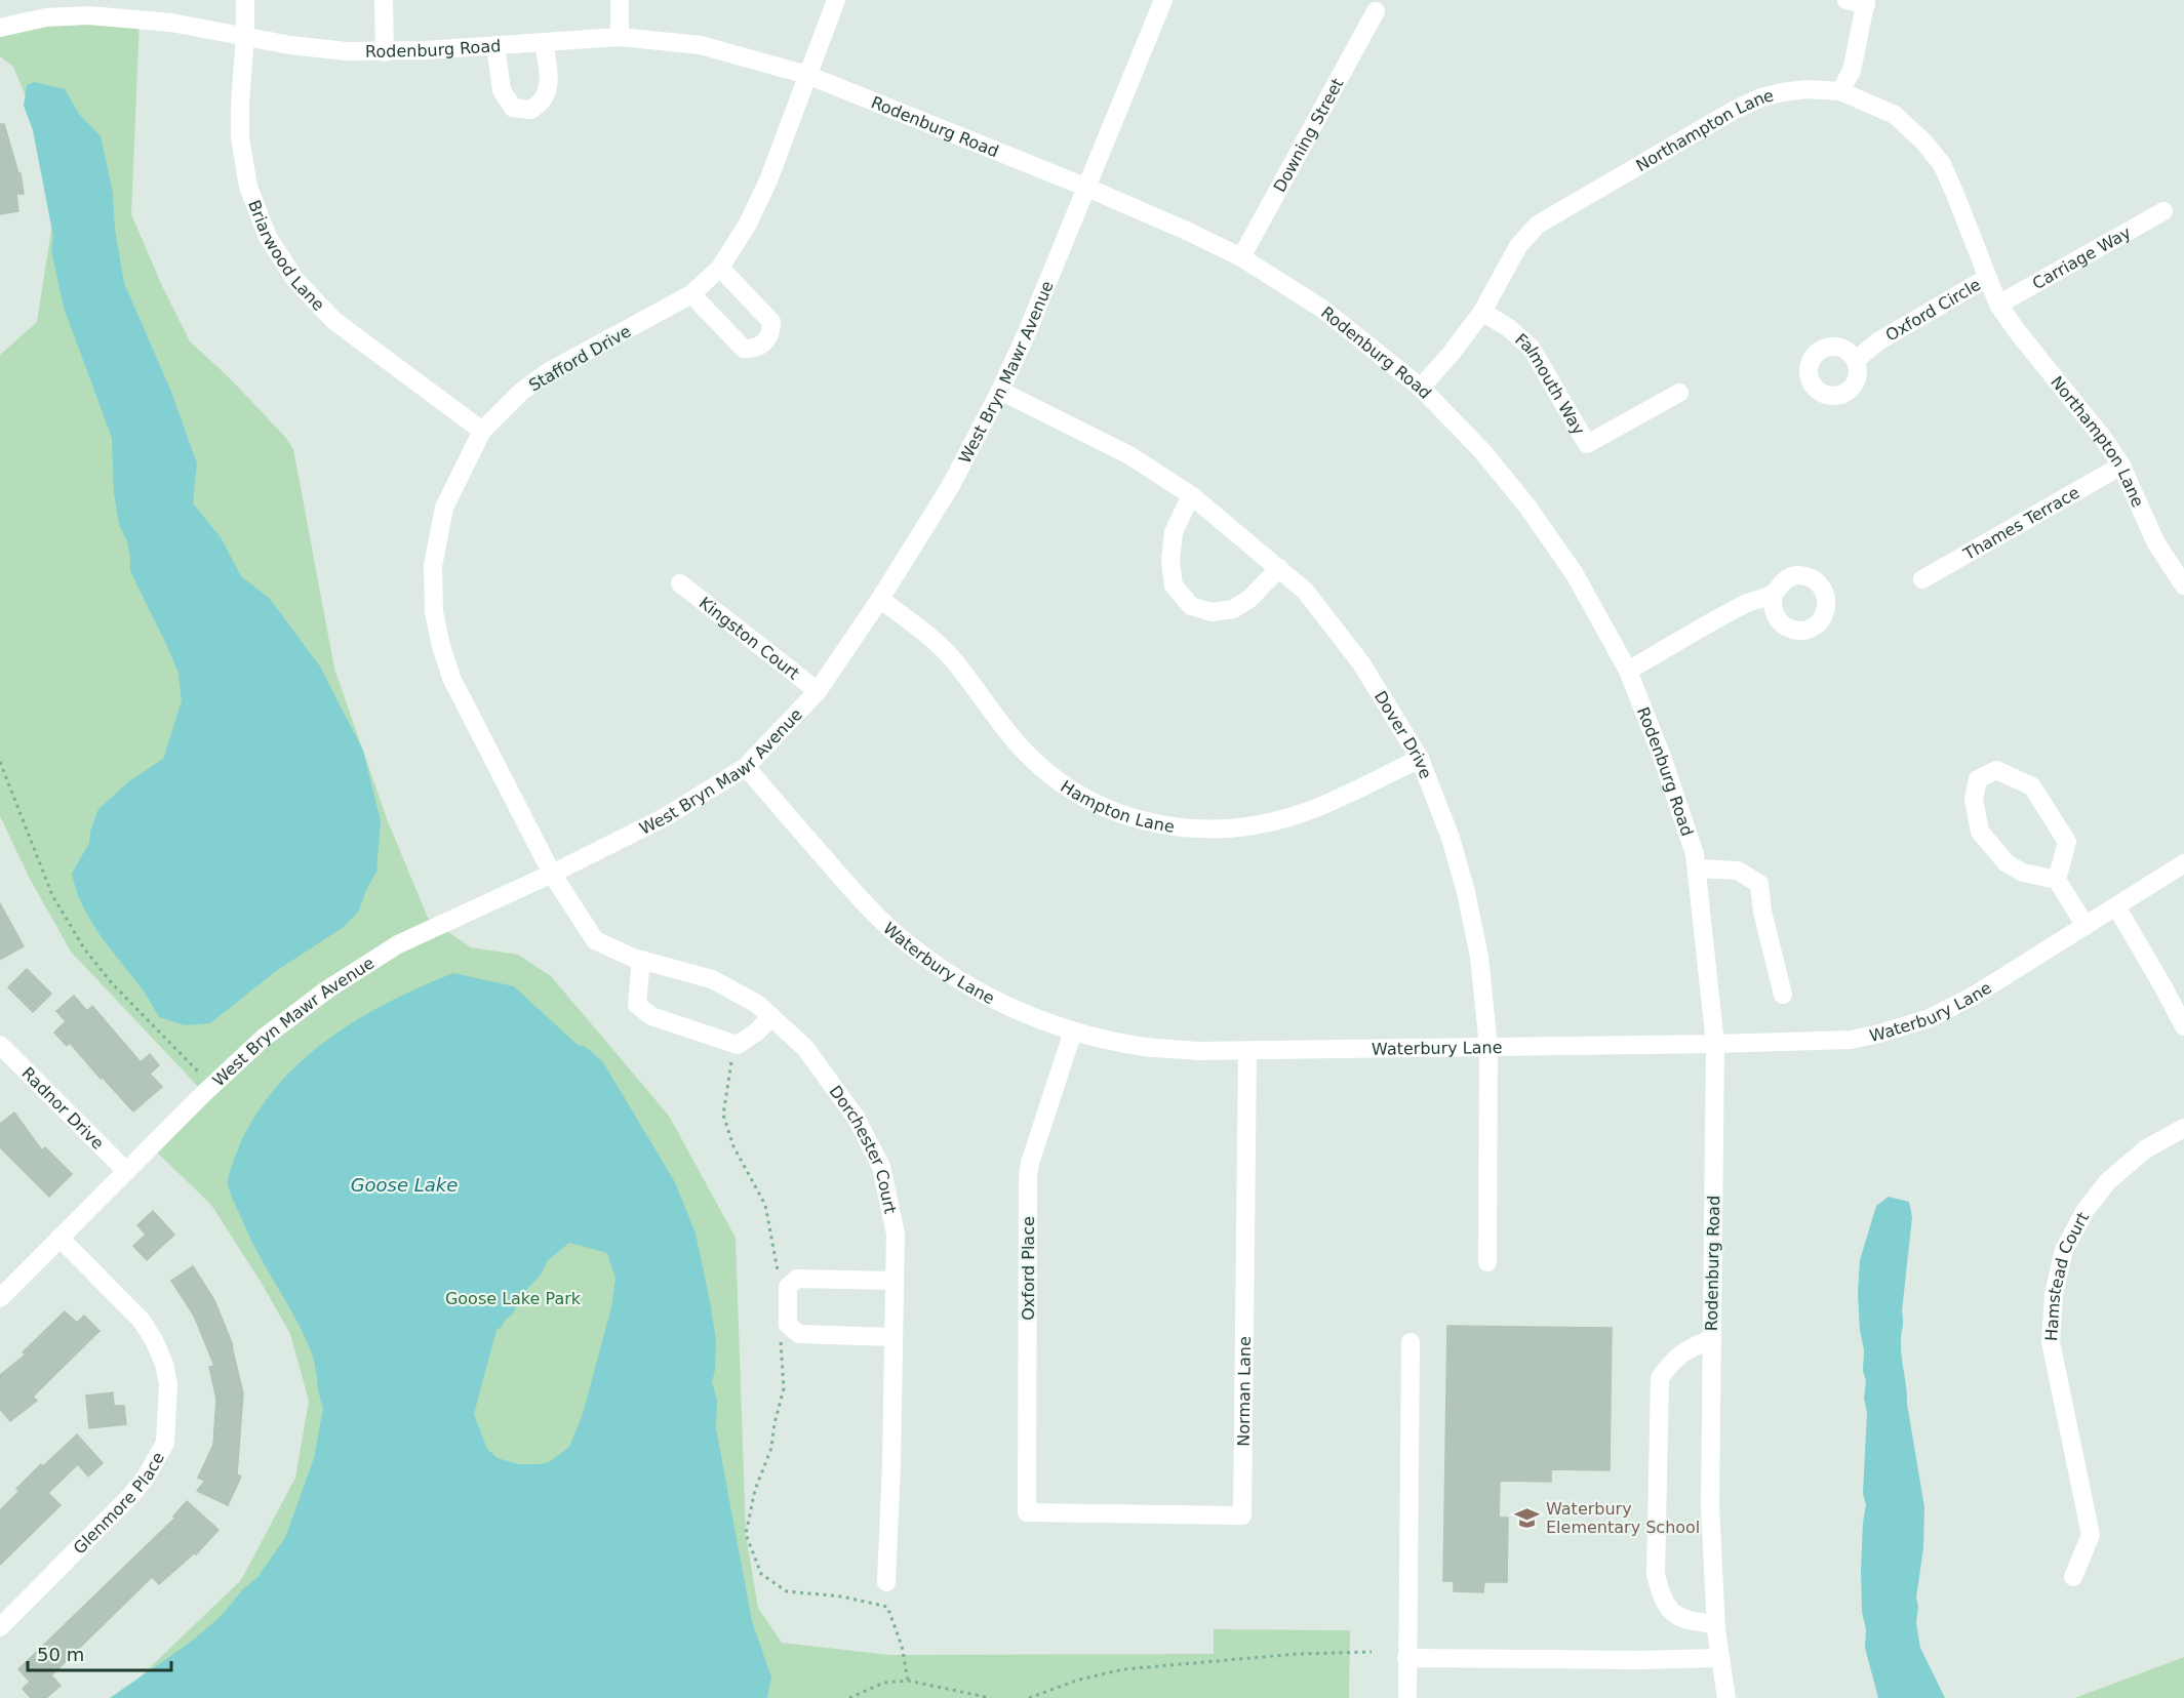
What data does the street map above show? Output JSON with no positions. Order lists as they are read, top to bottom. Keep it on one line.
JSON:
{"streets":{"street":["Rodenburg Road","Northampton Lane","Downing Street","Briarwood Lane","Carriage Way","Oxford Circle","Stafford Drive","West Bryn Mawr Avenue","Falmouth Way","Thames Terrace","Kingston Court","Dover Drive","Hampton Lane","Waterbury Lane","Radnor Drive","Dorchester Court","Oxford Place","Hamstead Court","Norman Lane","Glenmore Place"]},"crossings":[["Rodenburg Road","Northampton Lane"],["Rodenburg Road","Downing Street"],["Rodenburg Road","Briarwood Lane"],["Rodenburg Road","Stafford Drive"],["Rodenburg Road","West Bryn Mawr Avenue"],["Rodenburg Road","Waterbury Lane"],["Northampton Lane","Carriage Way"],["Northampton Lane","Oxford Circle"],["Northampton Lane","Falmouth Way"],["Northampton Lane","Thames Terrace"],["Briarwood Lane","Stafford Drive"],["Carriage Way","Oxford Circle"],["Stafford Drive","West Bryn Mawr Avenue"],["Stafford Drive","Dorchester Court"],["West Bryn Mawr Avenue","Kingston Court"],["West Bryn Mawr Avenue","Dover Drive"],["West Bryn Mawr Avenue","Hampton Lane"],["West Bryn Mawr Avenue","Waterbury Lane"],["West Bryn Mawr Avenue","Radnor Drive"],["West Bryn Mawr Avenue","Dorchester Court"],["West Bryn Mawr Avenue","Glenmore Place"],["Dover Drive","Hampton Lane"],["Dover Drive","Waterbury Lane"],["Waterbury Lane","Oxford Place"],["Waterbury Lane","Norman Lane"],["Oxford Place","Norman Lane"]],"water":["Goose Lake"],"parks":["Goose Lake Park"],"places":{"school or university":["Waterbury Elementary School"]},"scale_bar":"50 m"}
